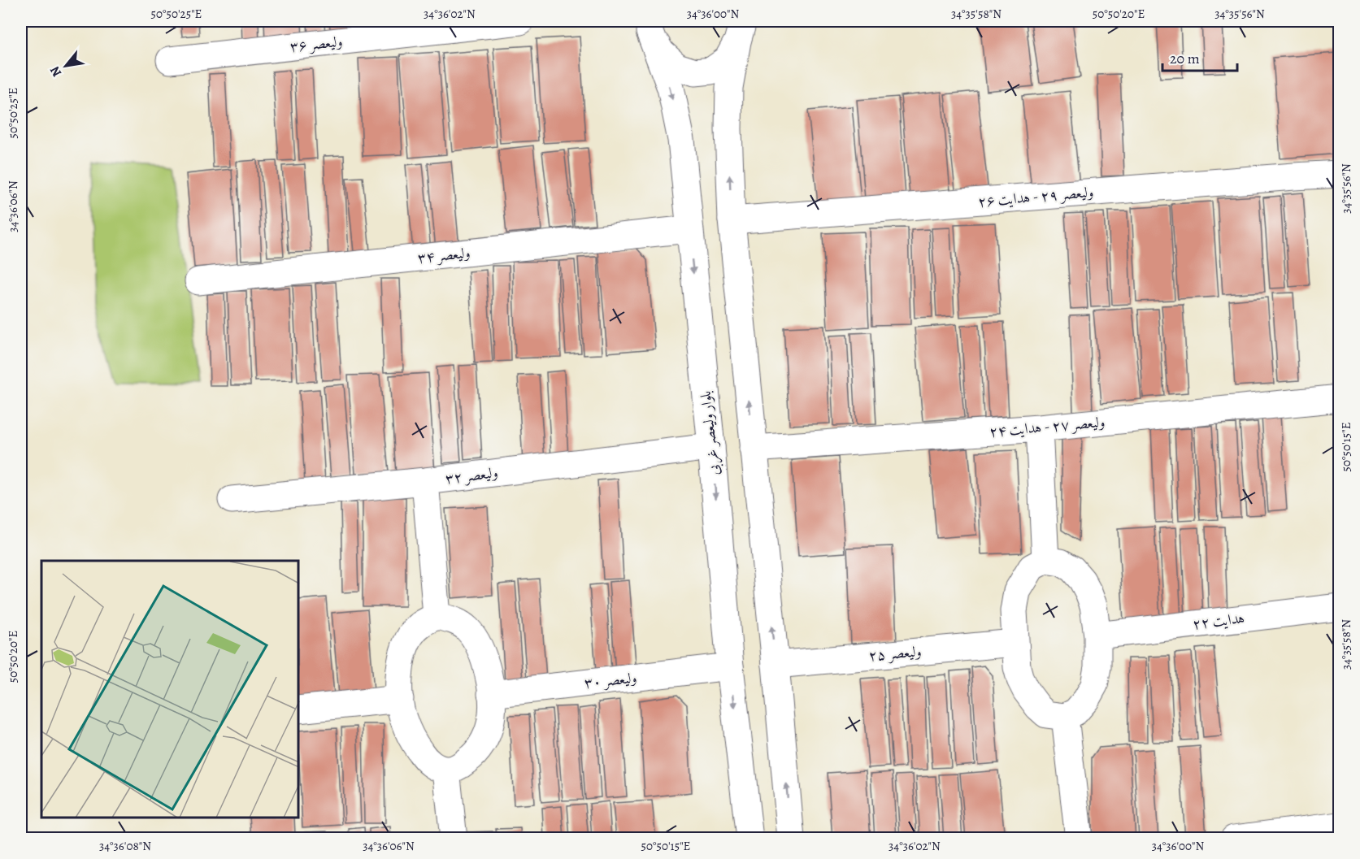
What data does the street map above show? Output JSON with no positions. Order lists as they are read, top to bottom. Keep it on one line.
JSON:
{"streets":{"street":["ولیعصر ۳۶","ولیعصر ۲۹ - هدایت ۲۶","ولیعصر ۳۴","ولیعصر ۲۷ - هدایت ۲۴","بلوار ولیعصر غربی","ولیعصر ۳۲","هدایت ۲۲","ولیعصر ۲۵","ولیعصر ۳۰"]},"crossings":[["ولیعصر ۳۴","بلوار ولیعصر غربی"],["بلوار ولیعصر غربی","ولیعصر ۳۲"],["بلوار ولیعصر غربی","ولیعصر ۳۰"],["هدایت ۲۲","ولیعصر ۲۵"]],"scale_bar":"20 m","north":"bottom left","coordinates":["50°50'25\"E","34°36'02\"N","34°36'00\"N","34°35'58\"N","50°50'20\"E","34°35'56\"N","34°36'06\"N","50°50'15\"E","34°36'08\"N"]}
